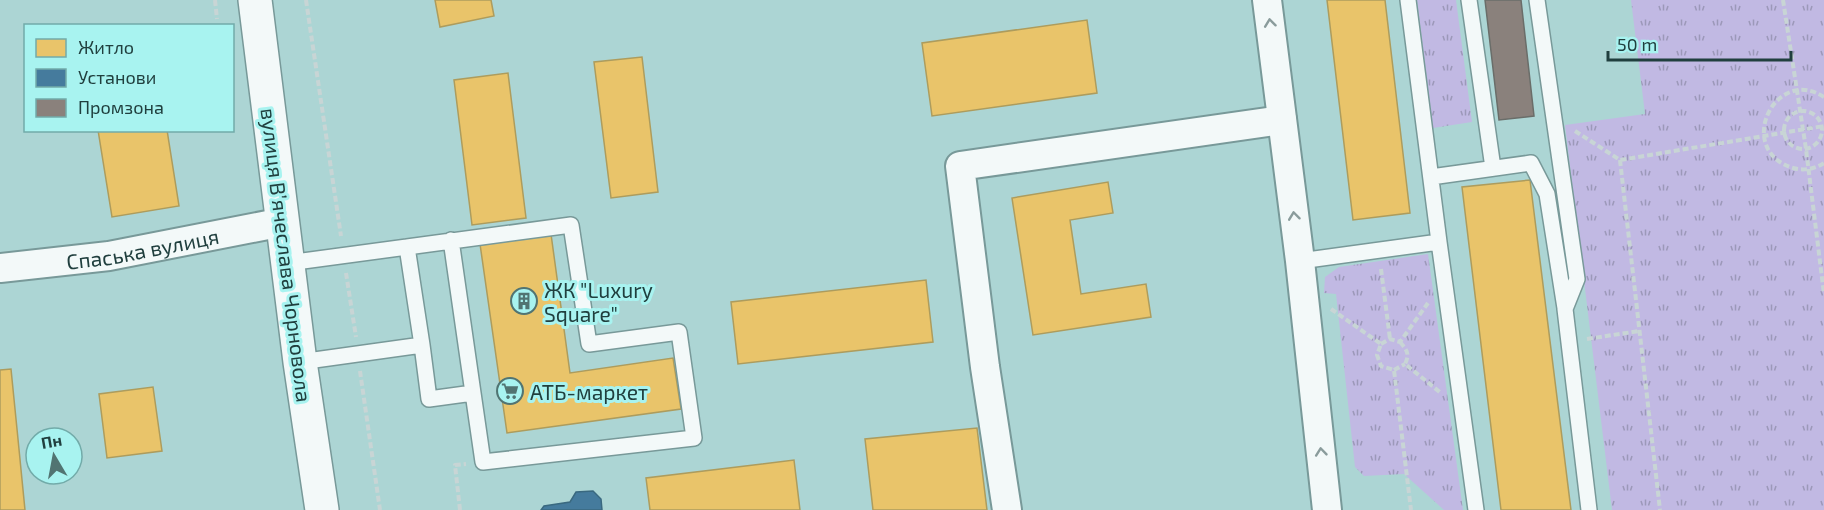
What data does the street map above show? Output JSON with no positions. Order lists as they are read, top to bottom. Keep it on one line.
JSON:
{"streets":{"main road":["вулиця Вʼячеслава Чорновола"],"street":["Спаська вулиця"]},"crossings":[["Спаська вулиця","вулиця Вʼячеслава Чорновола"]],"places":{"building":["ЖК \"Luxury Square\""],"supermarket":["АТБ-маркет"]},"legend":["Житло","Установи","Промзона"],"scale_bar":"50 m","north":"top"}
